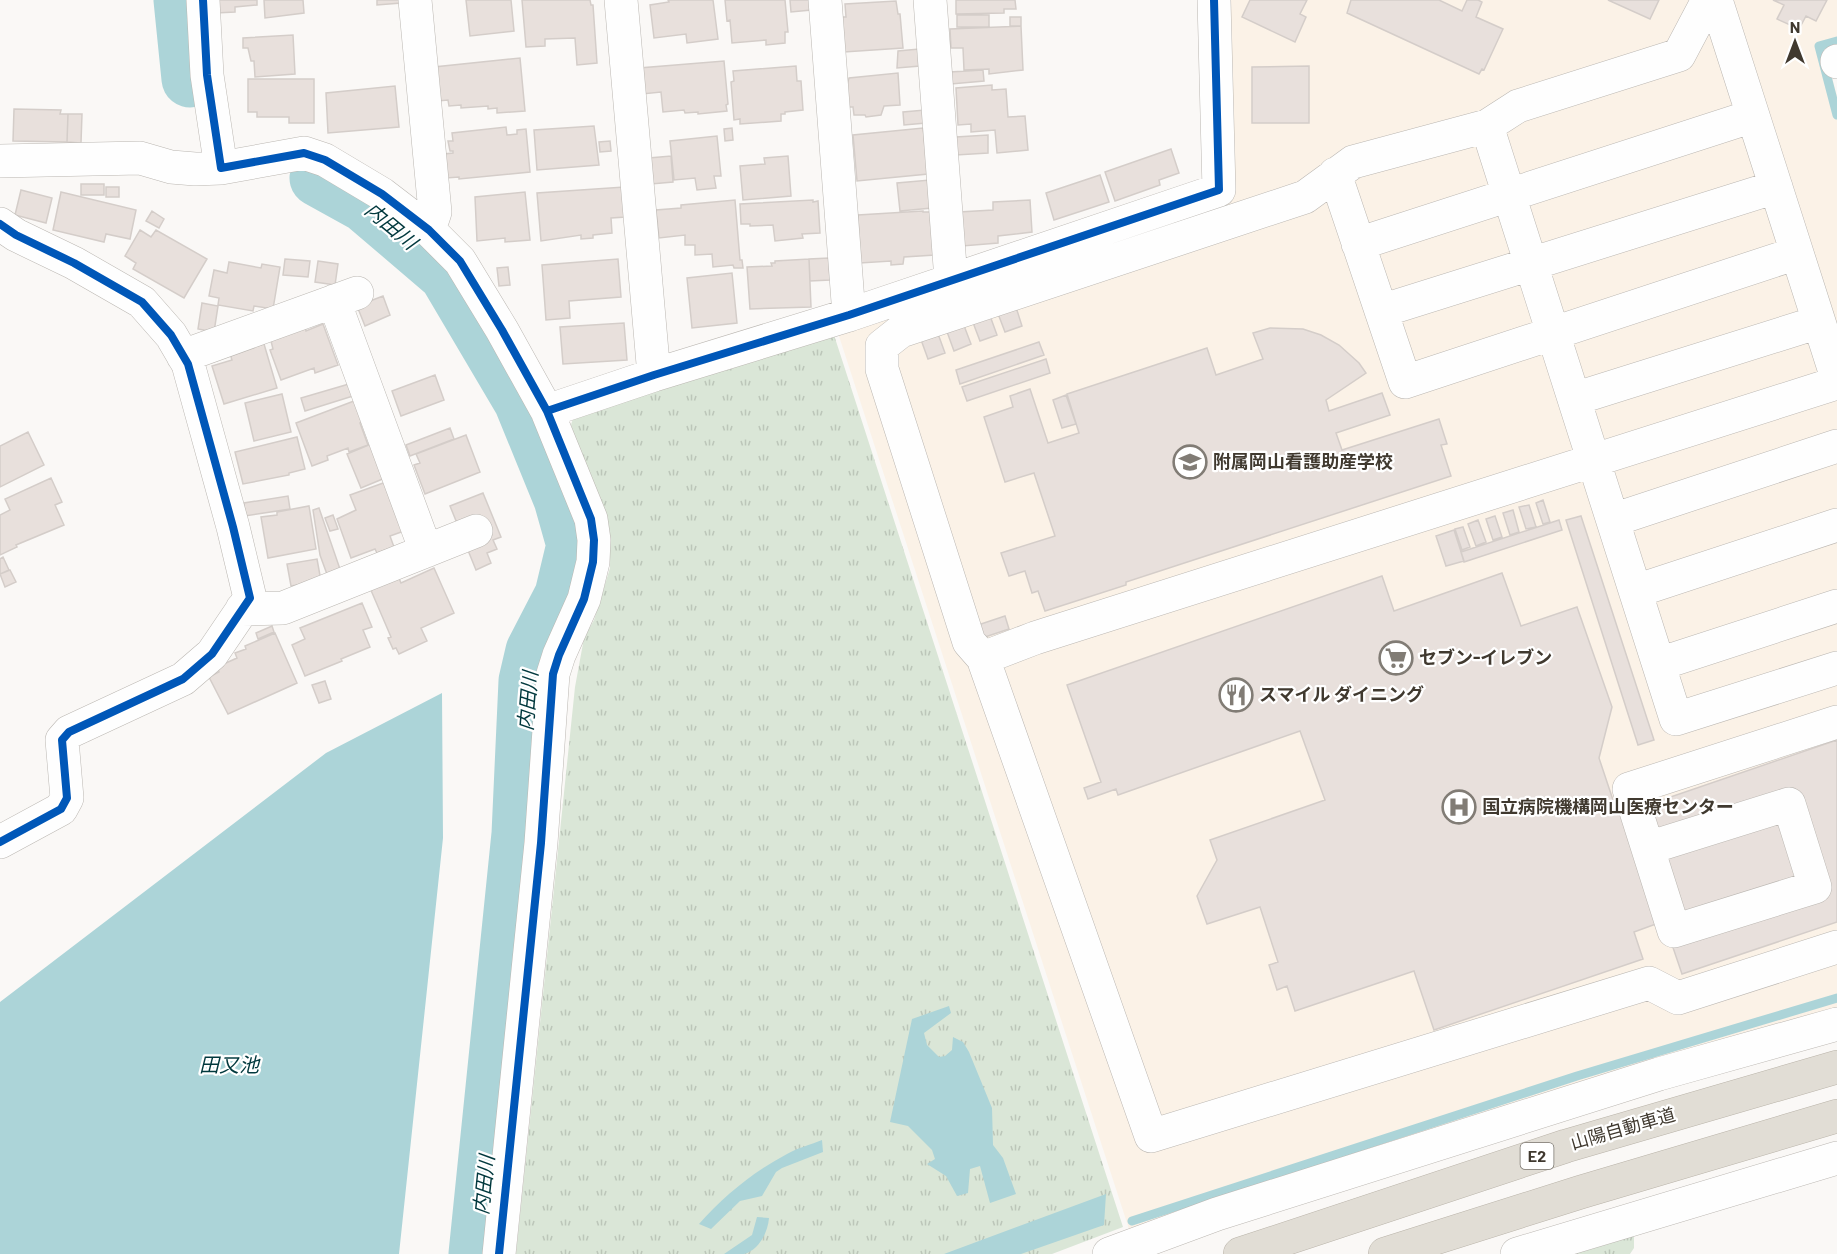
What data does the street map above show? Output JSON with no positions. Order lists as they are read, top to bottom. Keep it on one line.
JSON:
{"streets":{"highway":["山陽自動車道","E2"]},"water":["内田川","田又池"],"places":{"school or university":["附属岡山看護助産学校"],"supermarket":["セブン-イレブン"],"restaurant":["スマイル ダイニング"],"hospital":["国立病院機構岡山医療センター"]},"north":"top"}
